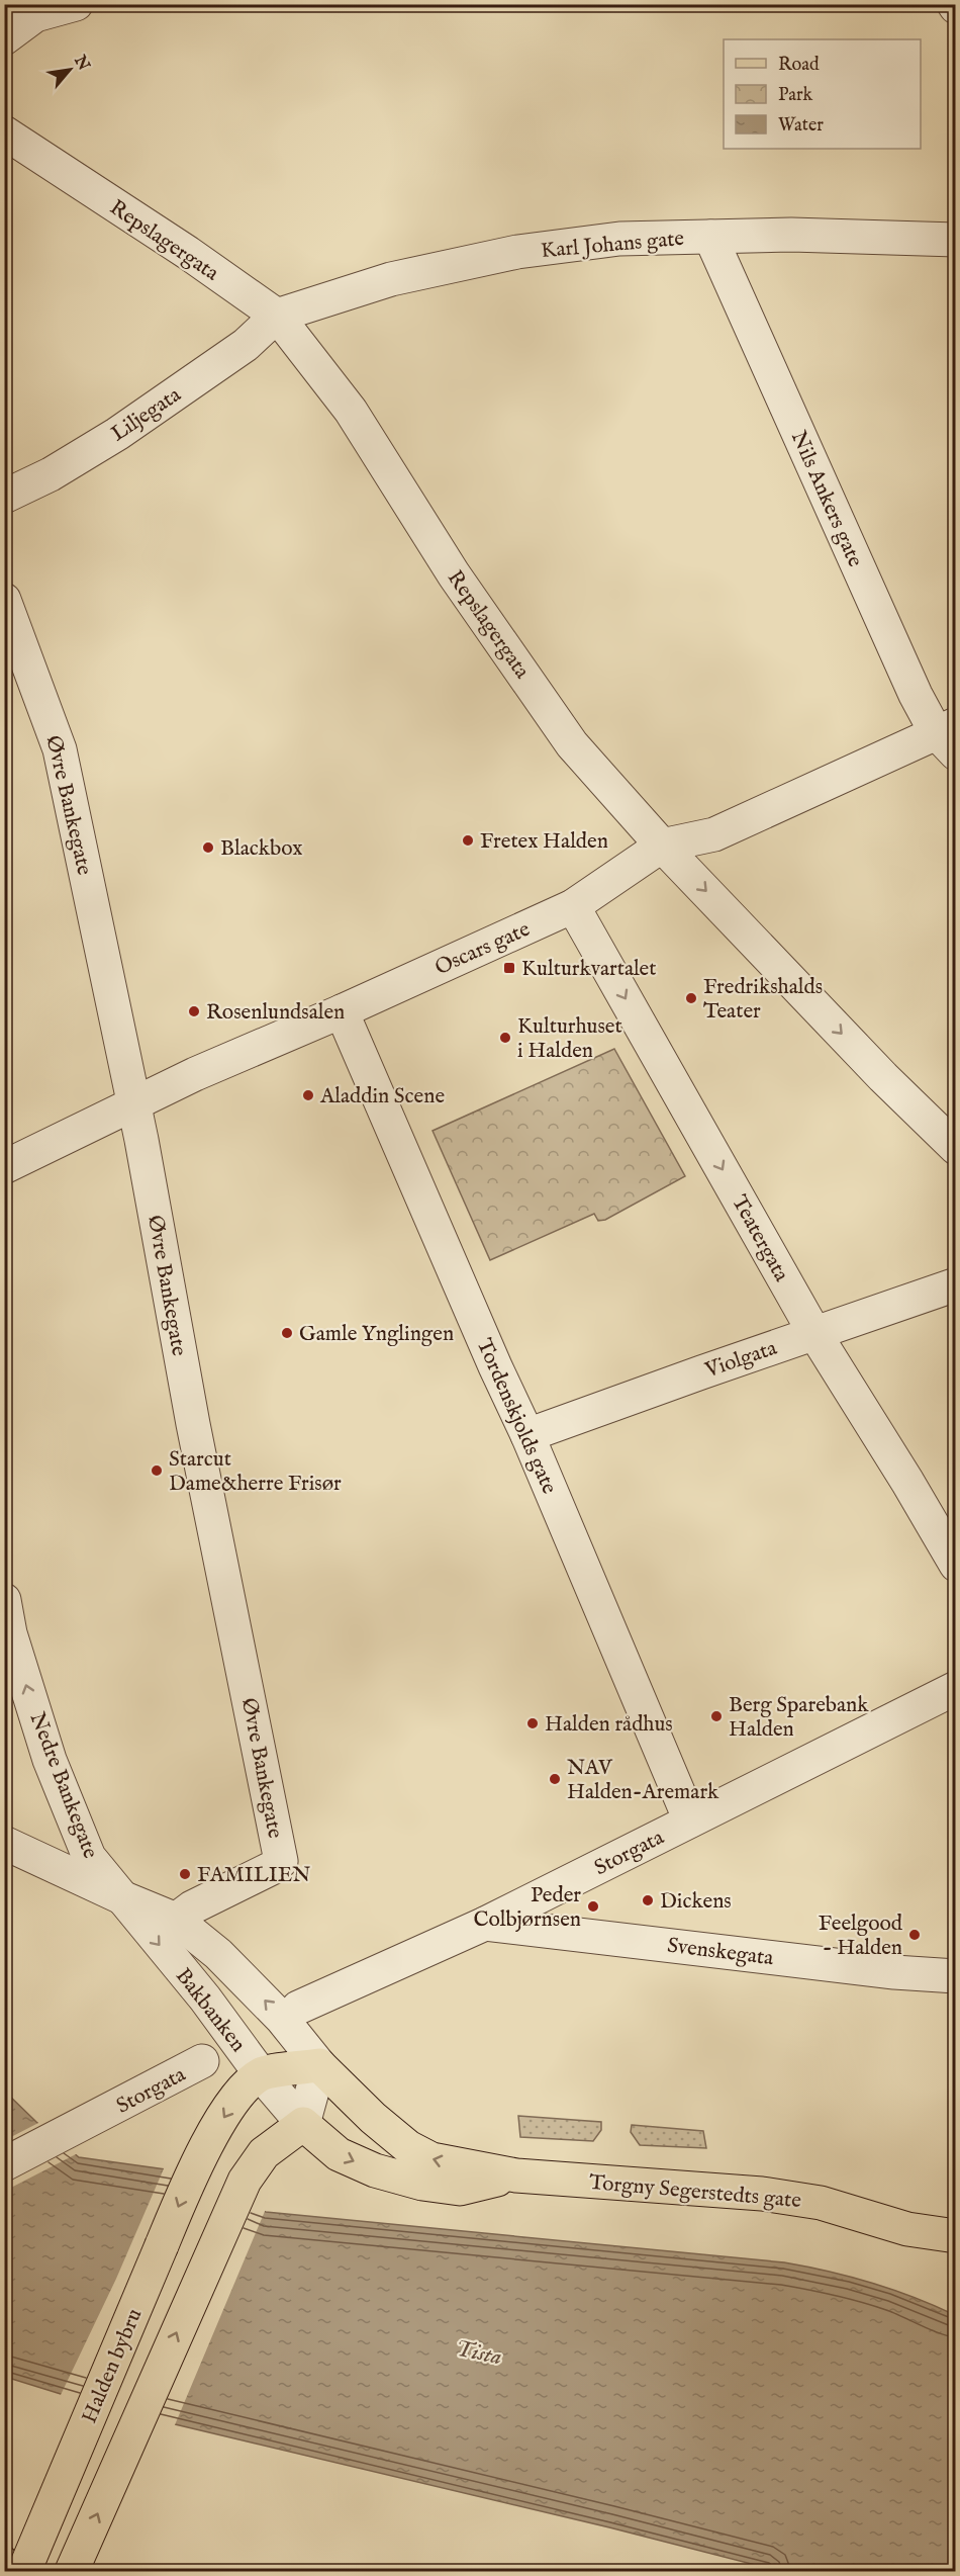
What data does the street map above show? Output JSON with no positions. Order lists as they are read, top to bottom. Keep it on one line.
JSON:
{"streets":{"main road":["Torgny Segerstedts gate","Halden bybru"],"street":["Repslagergata","Karl Johans gate","Liljegata","Nils Ankers gate","Øvre Bankegate","Oscars gate","Teatergata","Violgata","Tordenskjolds gate","Nedre Bankegate","Storgata","Svenskegata","Bakbanken"]},"crossings":[["Repslagergata","Karl Johans gate"],["Repslagergata","Liljegata"],["Repslagergata","Oscars gate"],["Karl Johans gate","Liljegata"],["Karl Johans gate","Nils Ankers gate"],["Nils Ankers gate","Oscars gate"],["Øvre Bankegate","Oscars gate"],["Øvre Bankegate","Bakbanken"],["Oscars gate","Teatergata"],["Oscars gate","Tordenskjolds gate"],["Teatergata","Violgata"],["Violgata","Tordenskjolds gate"],["Tordenskjolds gate","Storgata"],["Nedre Bankegate","Bakbanken"],["Storgata","Svenskegata"],["Bakbanken","Torgny Segerstedts gate"],["Bakbanken","Halden bybru"]],"one_way":["Teatergata","Nedre Bankegate"],"water":["Tista"],"places":{"other":["Fretex Halden","Blackbox","Fredrikshalds Teater","Rosenlundsalen","Kulturhuset i Halden","Aladdin Scene","Gamle Ynglingen","Starcut Dame&herre Frisør","Berg Sparebank Halden","Halden rådhus","NAV Halden-Aremark","FAMILIEN","Dickens","Peder Colbjørnsen","Feelgood - Halden"],"transit":["Kulturkvartalet"]},"legend":["Road","Park","Water"],"north":"top right"}
